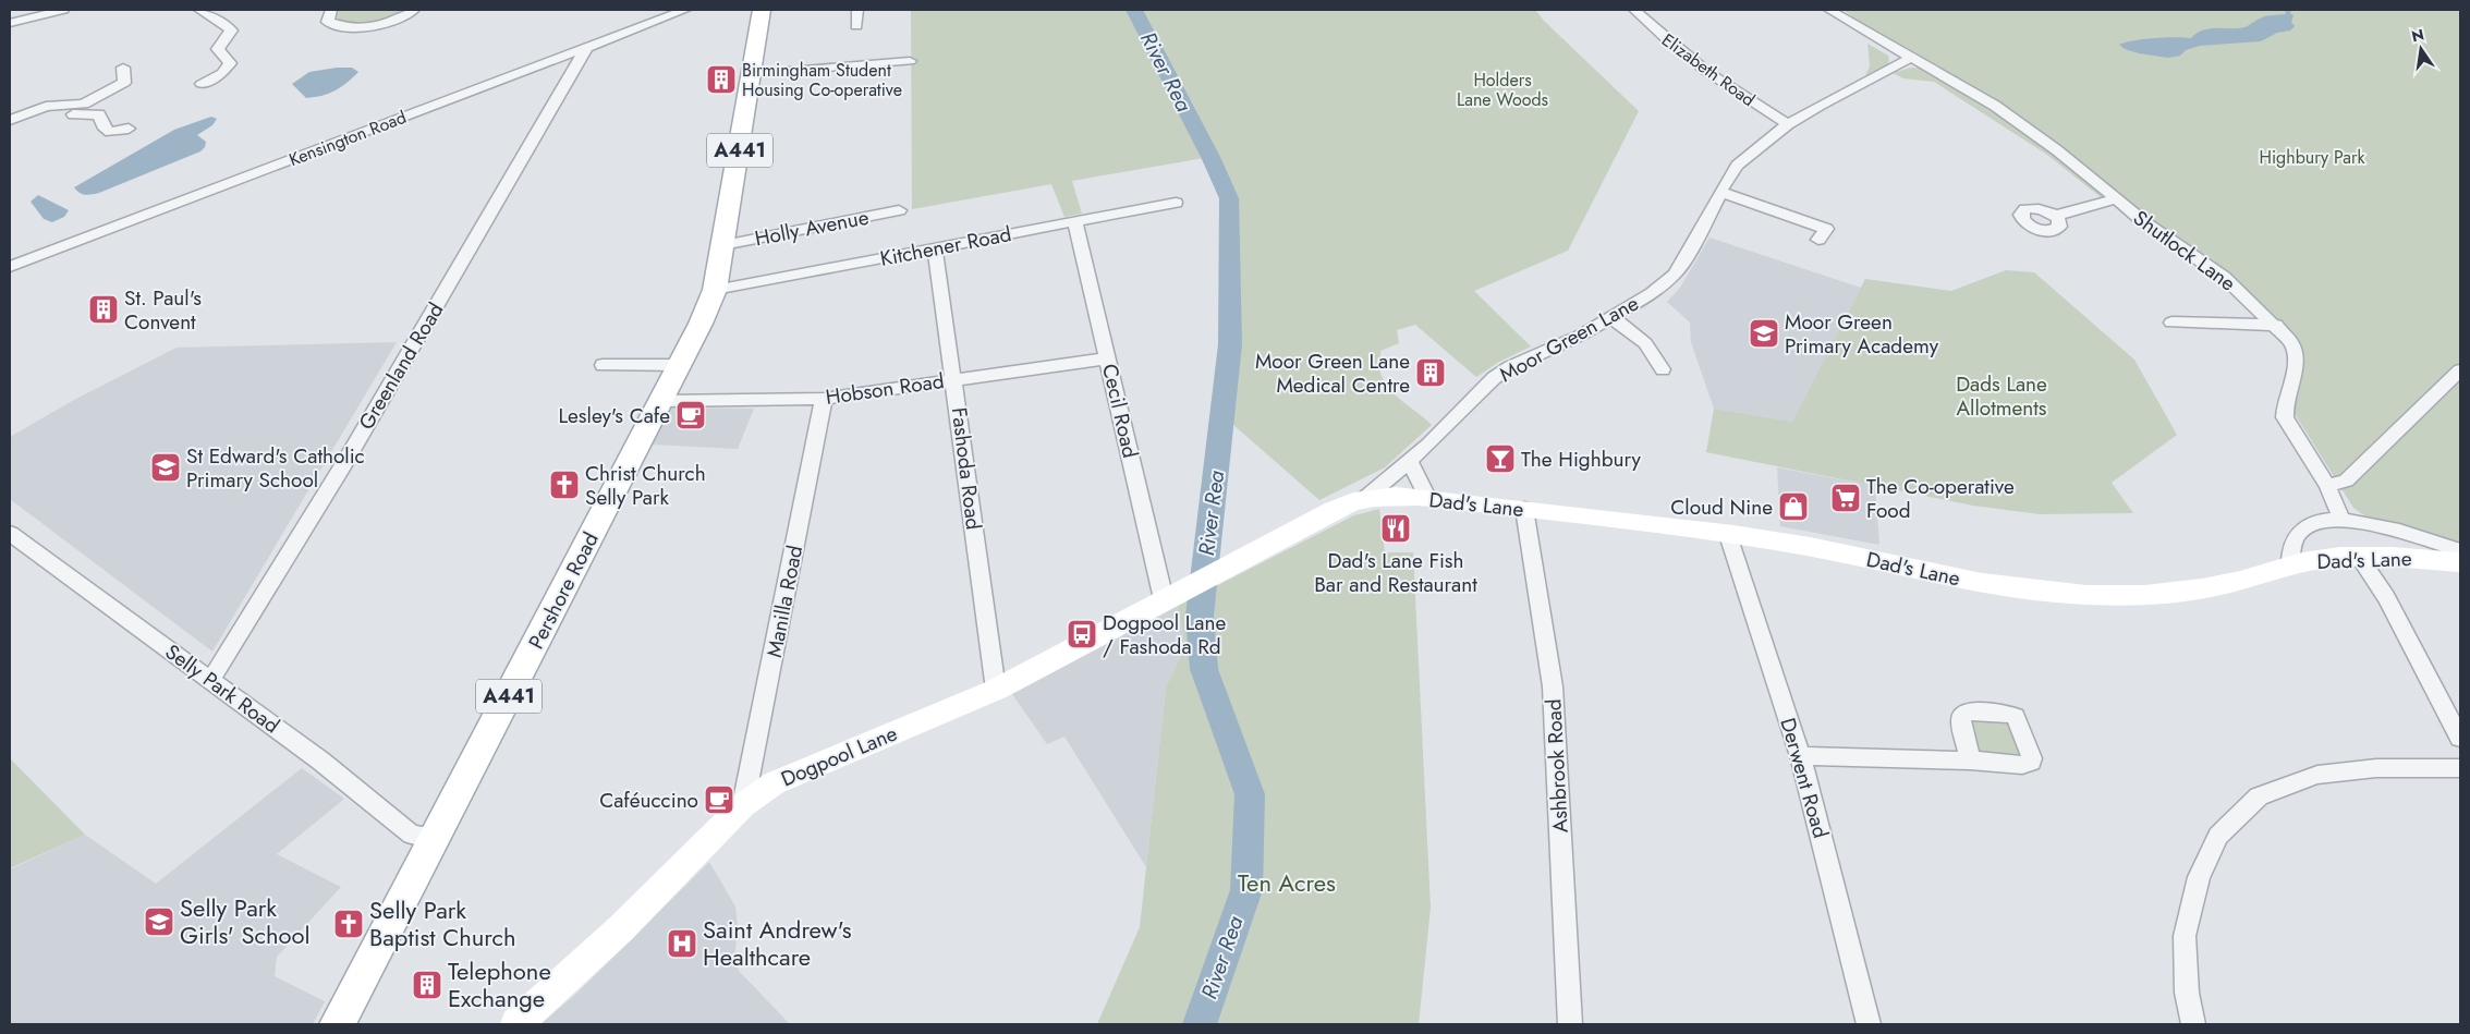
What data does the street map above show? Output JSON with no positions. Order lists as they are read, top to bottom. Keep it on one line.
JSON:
{"streets":{"main road":["A441","Pershore Road"],"street":["Elizabeth Road","Kensington Road","Holly Avenue","Kitchener Road","Shutlock Lane","Moor Green Lane","Greenland Road","Hobson Road","Cecil Road","Fashoda Road","Dad's Lane","Manilla Road","Selly Park Road","Dogpool Lane","Ashbrook Road","Derwent Road"]},"crossings":[["Elizabeth Road","Moor Green Lane"],["Kensington Road","Greenland Road"],["Holly Avenue","Pershore Road"],["Kitchener Road","Cecil Road"],["Kitchener Road","Fashoda Road"],["Kitchener Road","Pershore Road"],["Shutlock Lane","Moor Green Lane"],["Moor Green Lane","Dad's Lane"],["Moor Green Lane","Dogpool Lane"],["Greenland Road","Selly Park Road"],["Hobson Road","Cecil Road"],["Hobson Road","Fashoda Road"],["Hobson Road","Pershore Road"],["Hobson Road","Manilla Road"],["Cecil Road","Dogpool Lane"],["Fashoda Road","Dogpool Lane"],["Dad's Lane","Ashbrook Road"],["Dad's Lane","Derwent Road"],["Pershore Road","Selly Park Road"],["Manilla Road","Dogpool Lane"]],"water":["River Rea"],"parks":["Holders Lane Woods","Highbury Park","Dads Lane Allotments","Ten Acres"],"places":{"building":["Birmingham Student Housing Co-operative","St. Paul's Convent","Moor Green Lane Medical Centre","Telephone Exchange"],"school or university":["Moor Green Primary Academy","St Edward's Catholic Primary School","Selly Park Girls' School"],"cafe":["Lesley's Cafe","Caféuccino"],"bar":["The Highbury"],"church":["Christ Church Selly Park","Selly Park Baptist Church"],"supermarket":["The Co-operative Food"],"shop":["Cloud Nine"],"restaurant":["Dad's Lane Fish Bar and Restaurant"],"bus stop":["Dogpool Lane / Fashoda Rd"],"hospital":["Saint Andrew's Healthcare"]},"north":"top"}
